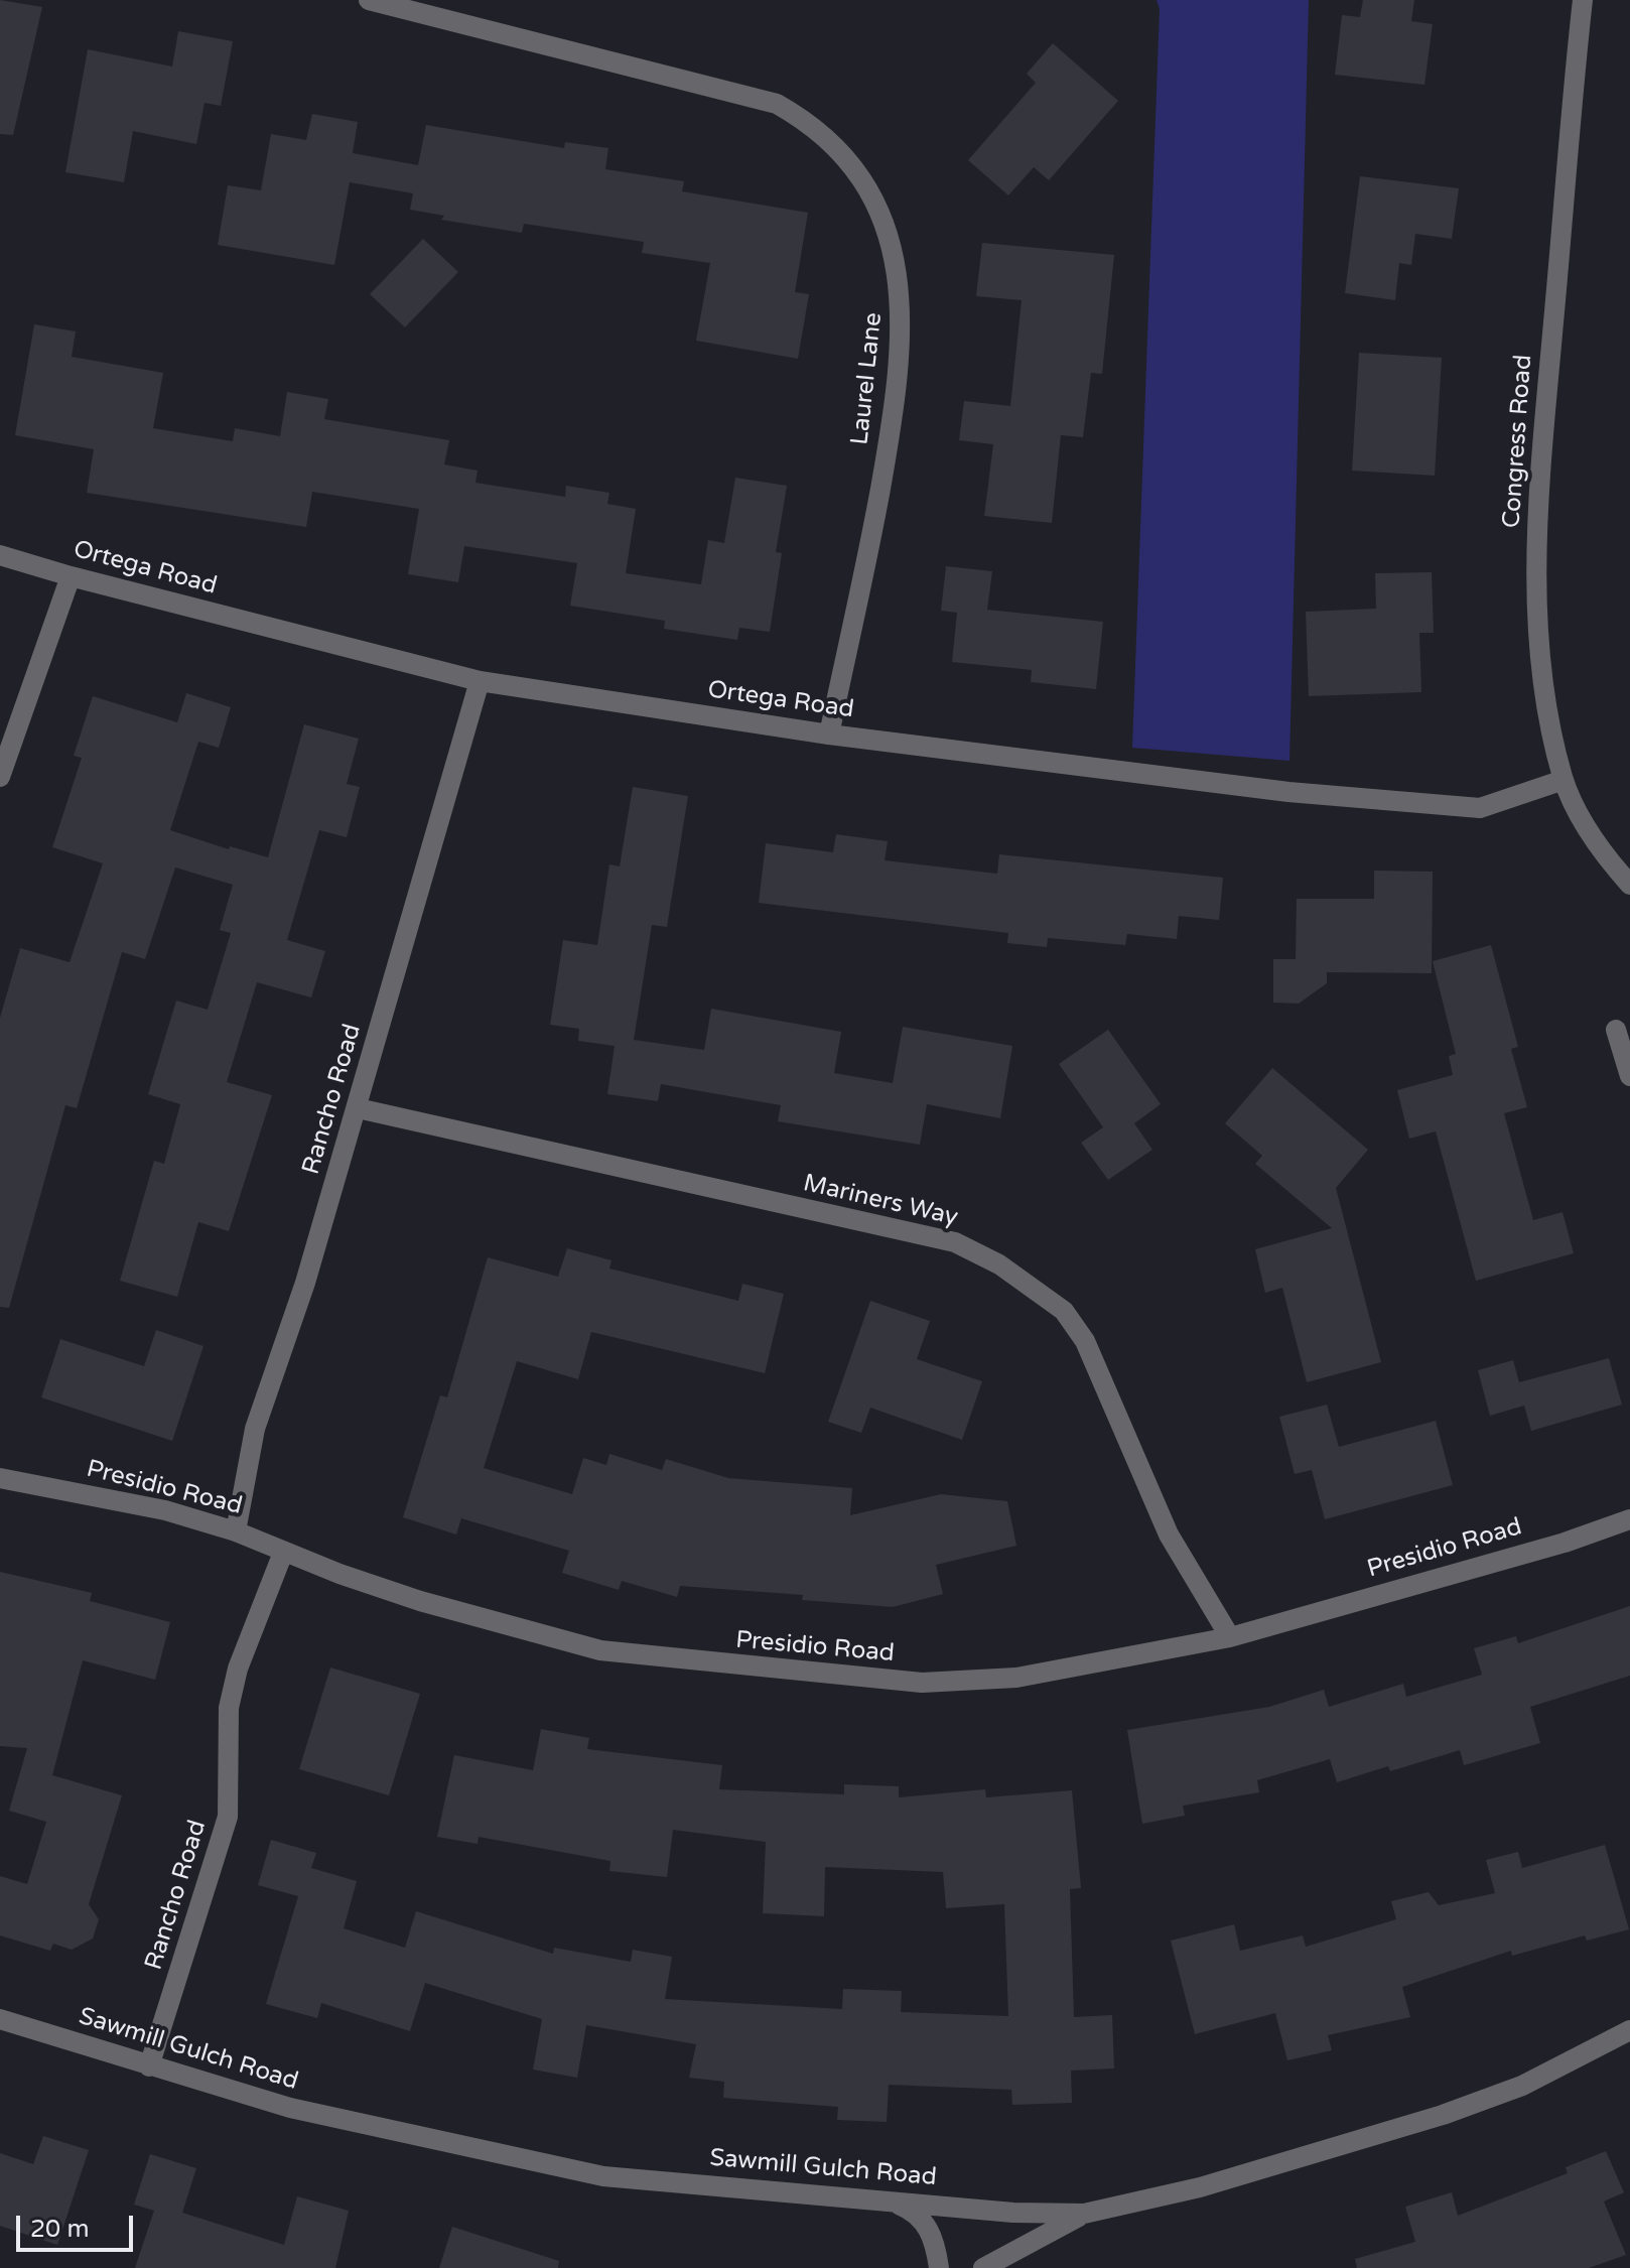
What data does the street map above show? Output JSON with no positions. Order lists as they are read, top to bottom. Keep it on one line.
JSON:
{"streets":{"street":["Laurel Lane","Congress Road","Ortega Road","Rancho Road","Mariners Way","Presidio Road","Sawmill Gulch Road"]},"crossings":[["Laurel Lane","Ortega Road"],["Congress Road","Ortega Road"],["Ortega Road","Rancho Road"],["Rancho Road","Mariners Way"],["Rancho Road","Presidio Road"],["Rancho Road","Sawmill Gulch Road"],["Mariners Way","Presidio Road"]],"scale_bar":"20 m"}
